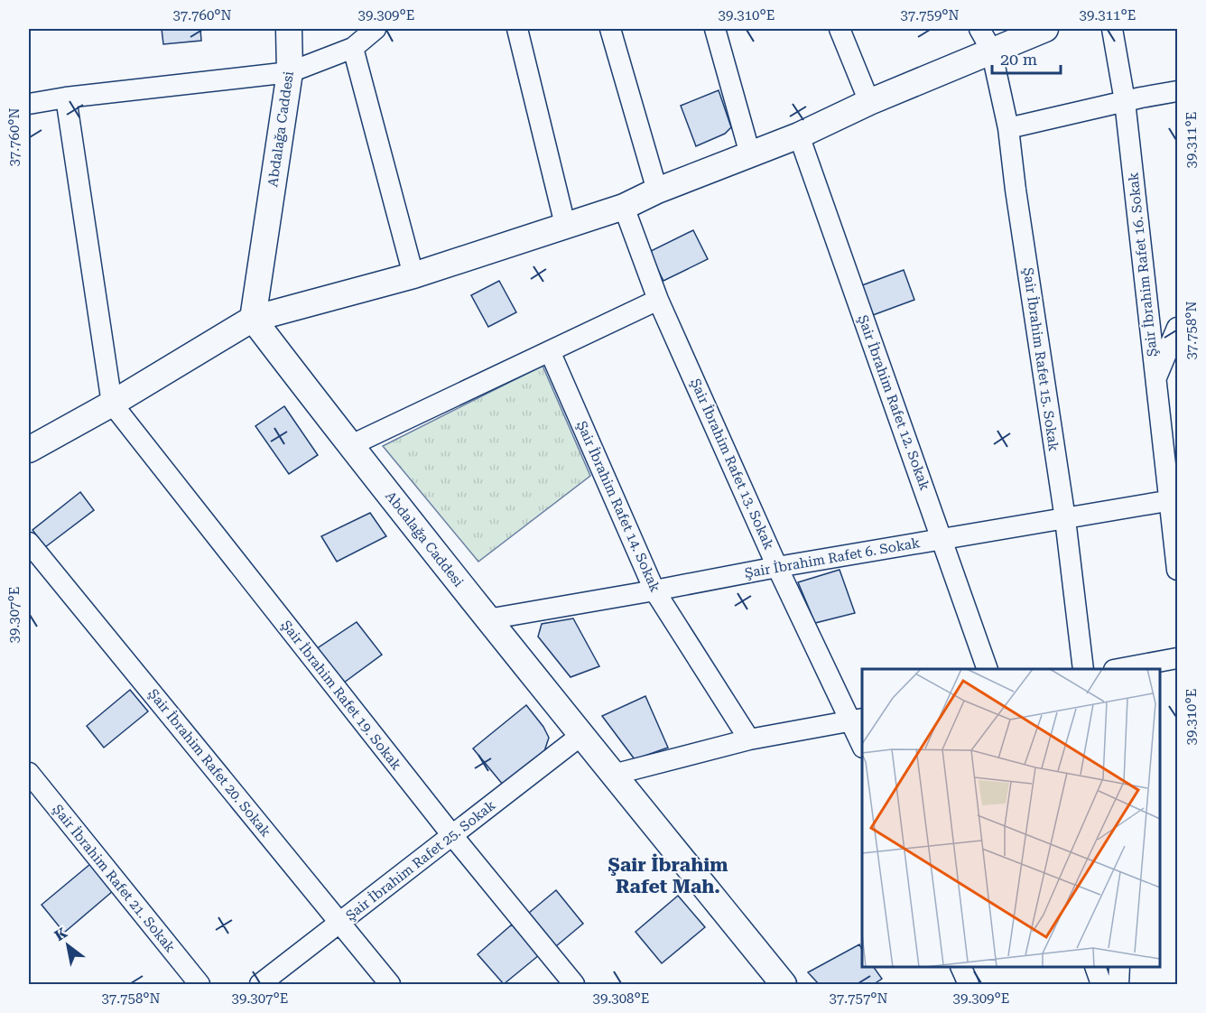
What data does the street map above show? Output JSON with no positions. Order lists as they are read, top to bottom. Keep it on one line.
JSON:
{"streets":{"street":["Abdalağa Caddesi","Şair İbrahim Rafet 16. Sokak","Şair İbrahim Rafet 15. Sokak","Şair İbrahim Rafet 12. Sokak","Şair İbrahim Rafet 13. Sokak","Şair İbrahim Rafet 14. Sokak","Şair İbrahim Rafet 6. Sokak","Şair İbrahim Rafet 19. Sokak","Şair İbrahim Rafet 20. Sokak","Şair İbrahim Rafet 25. Sokak","Şair İbrahim Rafet 21. Sokak"]},"crossings":[["Abdalağa Caddesi","Şair İbrahim Rafet 6. Sokak"],["Abdalağa Caddesi","Şair İbrahim Rafet 25. Sokak"],["Şair İbrahim Rafet 16. Sokak","Şair İbrahim Rafet 6. Sokak"],["Şair İbrahim Rafet 15. Sokak","Şair İbrahim Rafet 6. Sokak"],["Şair İbrahim Rafet 12. Sokak","Şair İbrahim Rafet 6. Sokak"],["Şair İbrahim Rafet 13. Sokak","Şair İbrahim Rafet 6. Sokak"],["Şair İbrahim Rafet 14. Sokak","Şair İbrahim Rafet 6. Sokak"],["Şair İbrahim Rafet 19. Sokak","Şair İbrahim Rafet 25. Sokak"],["Şair İbrahim Rafet 20. Sokak","Şair İbrahim Rafet 25. Sokak"]],"districts":["Şair İbrahim Rafet Mah."],"scale_bar":"20 m","north":"top left","coordinates":["37.760°N","39.309°E","39.310°E","37.759°N","39.311°E","37.758°N","39.307°E","39.308°E","37.757°N"]}
